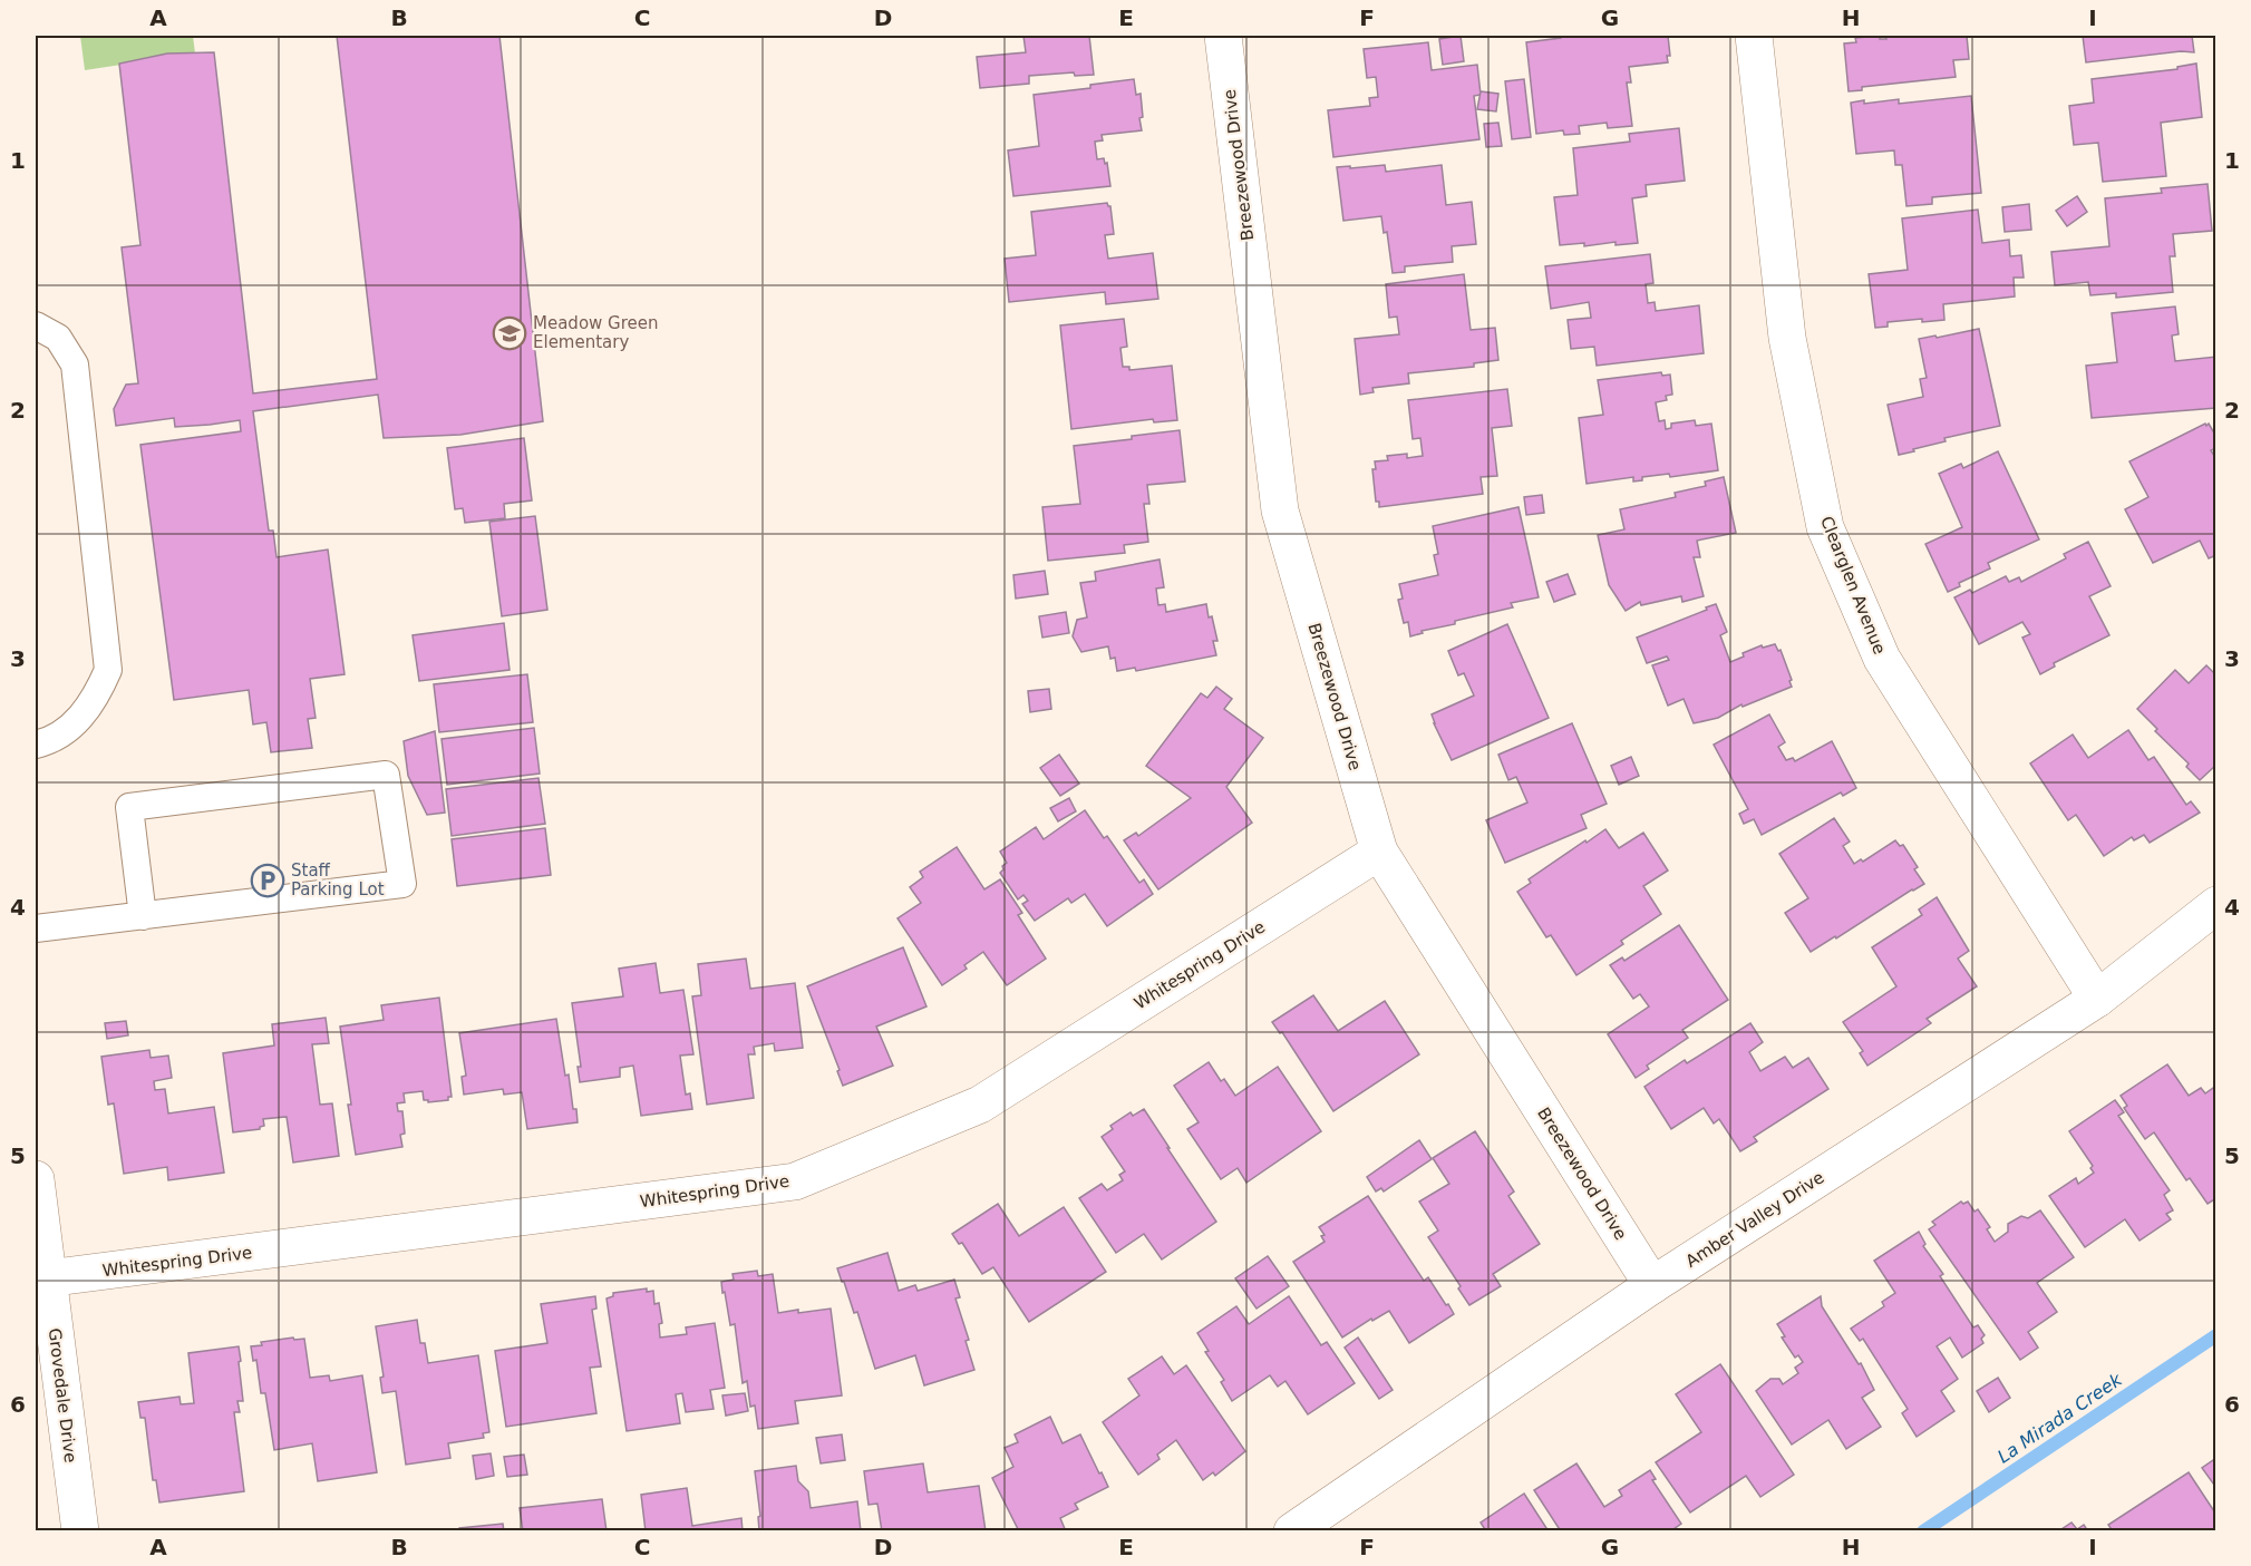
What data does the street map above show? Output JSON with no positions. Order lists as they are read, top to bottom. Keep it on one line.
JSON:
{"streets":{"street":["Breezewood Drive","Clearglen Avenue","Whitespring Drive","Amber Valley Drive","Grovedale Drive"]},"crossings":[["Breezewood Drive","Whitespring Drive"],["Breezewood Drive","Amber Valley Drive"],["Clearglen Avenue","Amber Valley Drive"],["Whitespring Drive","Grovedale Drive"]],"water":["La Mirada Creek"],"places":{"school or university":["Meadow Green Elementary"],"parking":["Staff Parking Lot"]},"grid":{"columns":["A","B","C","D","E","F","G","H","I"],"rows":["1","2","3","4","5","6"]}}
